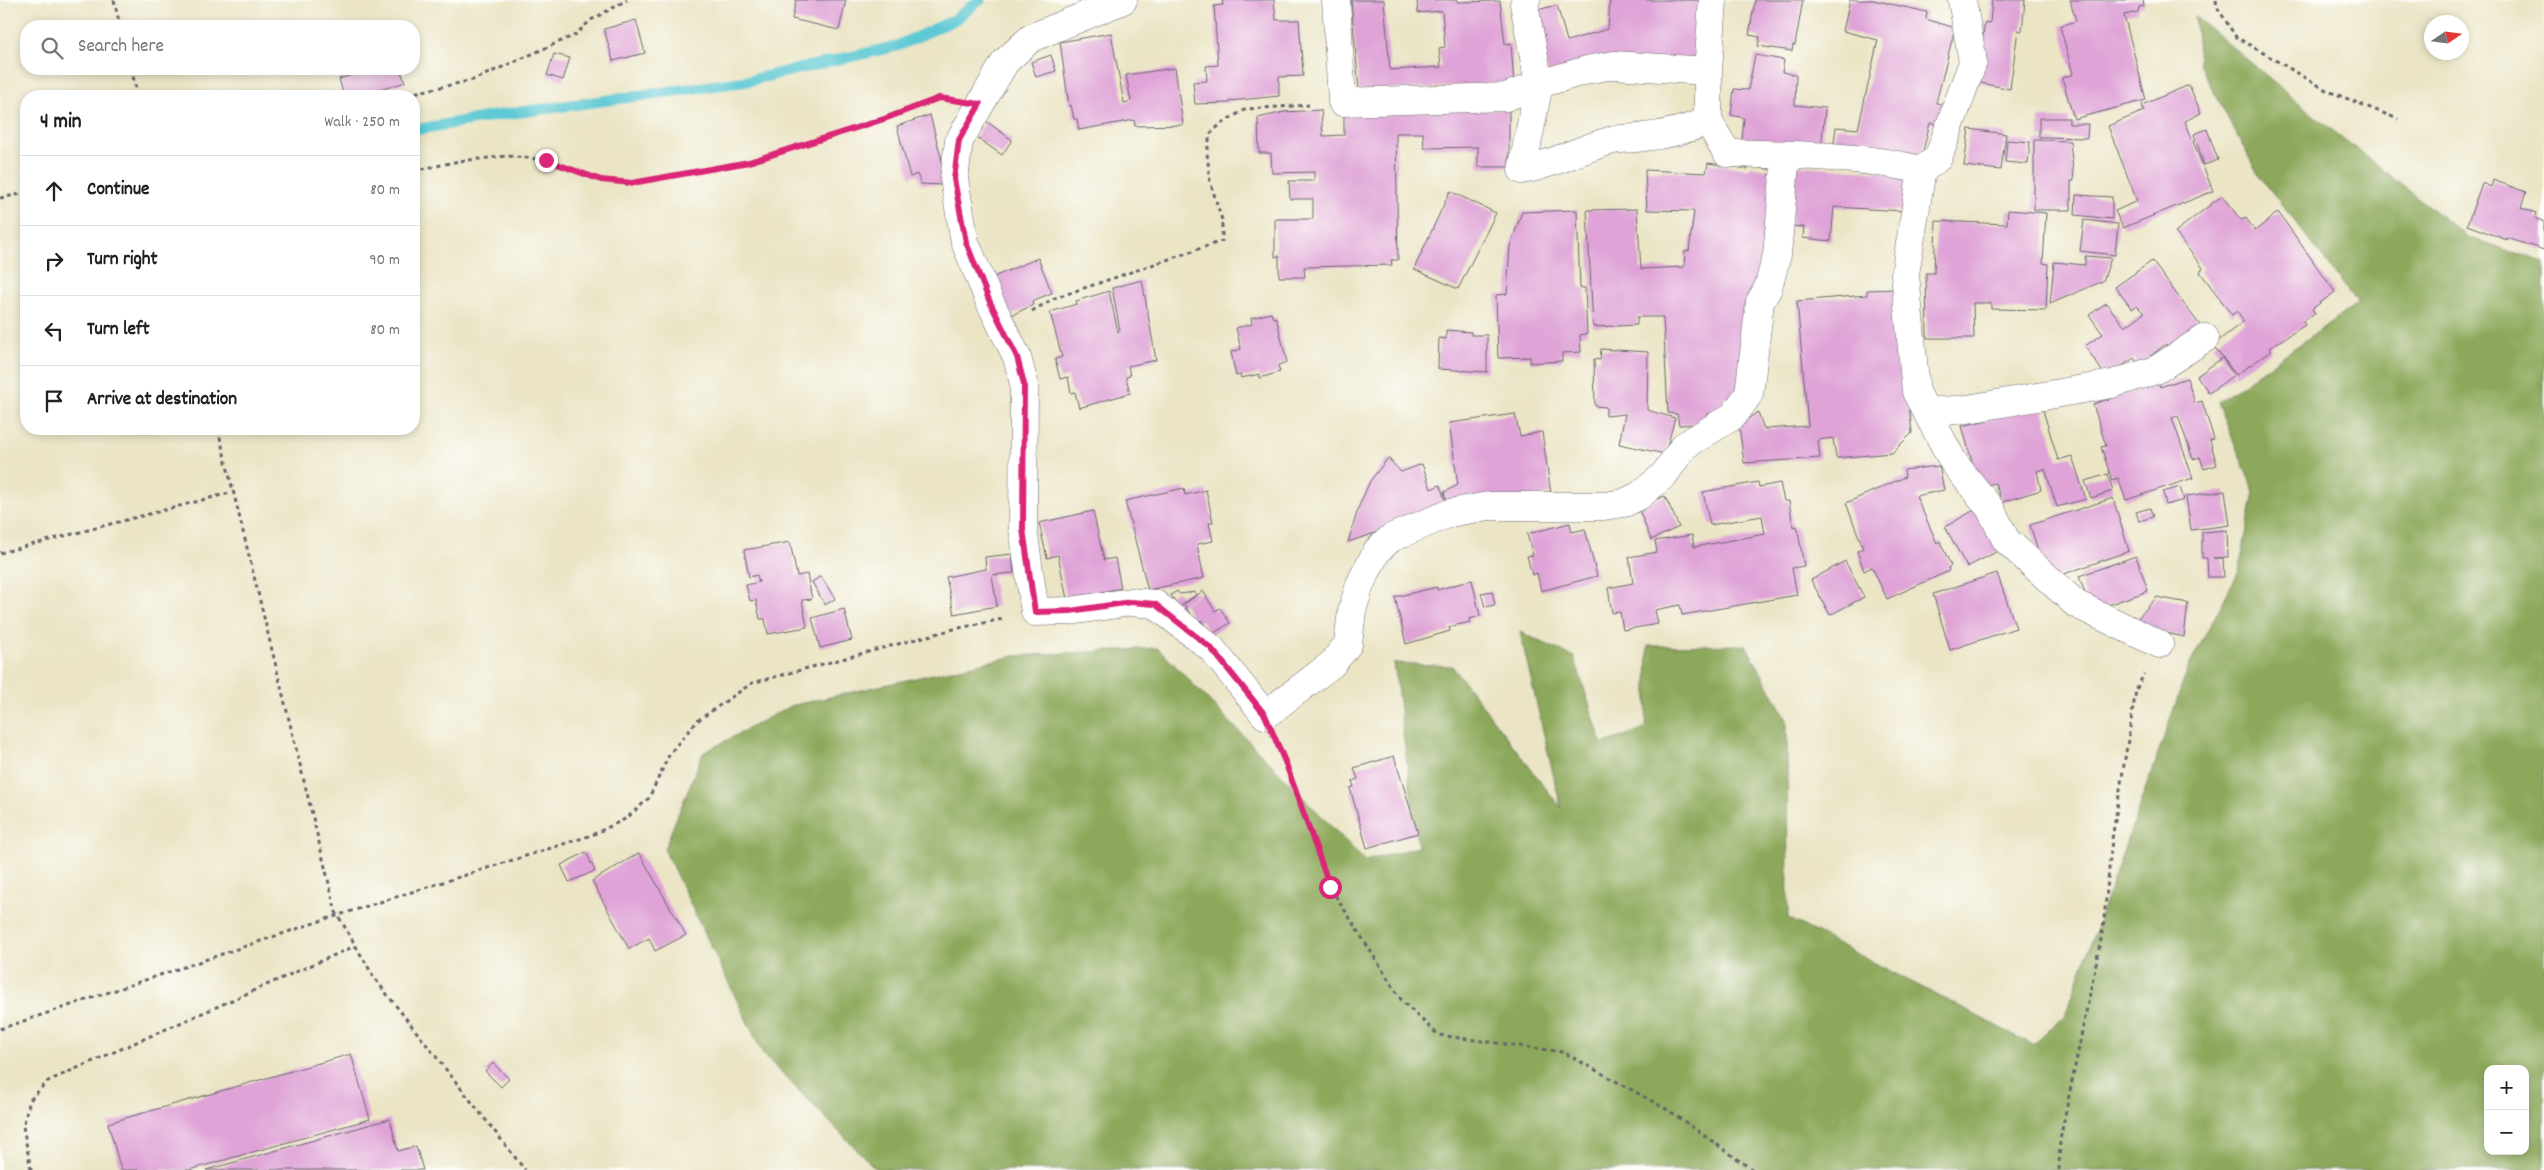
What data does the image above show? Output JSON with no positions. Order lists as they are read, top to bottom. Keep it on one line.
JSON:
{"north":"right","page":{"search":"Search here","heading":["4 min","Walk · 250 m"],"list":[["Continue","80 m"],["Turn right","90 m"],["Turn left","80 m"],"Arrive at destination"],"map_buttons":["+","−"]}}
